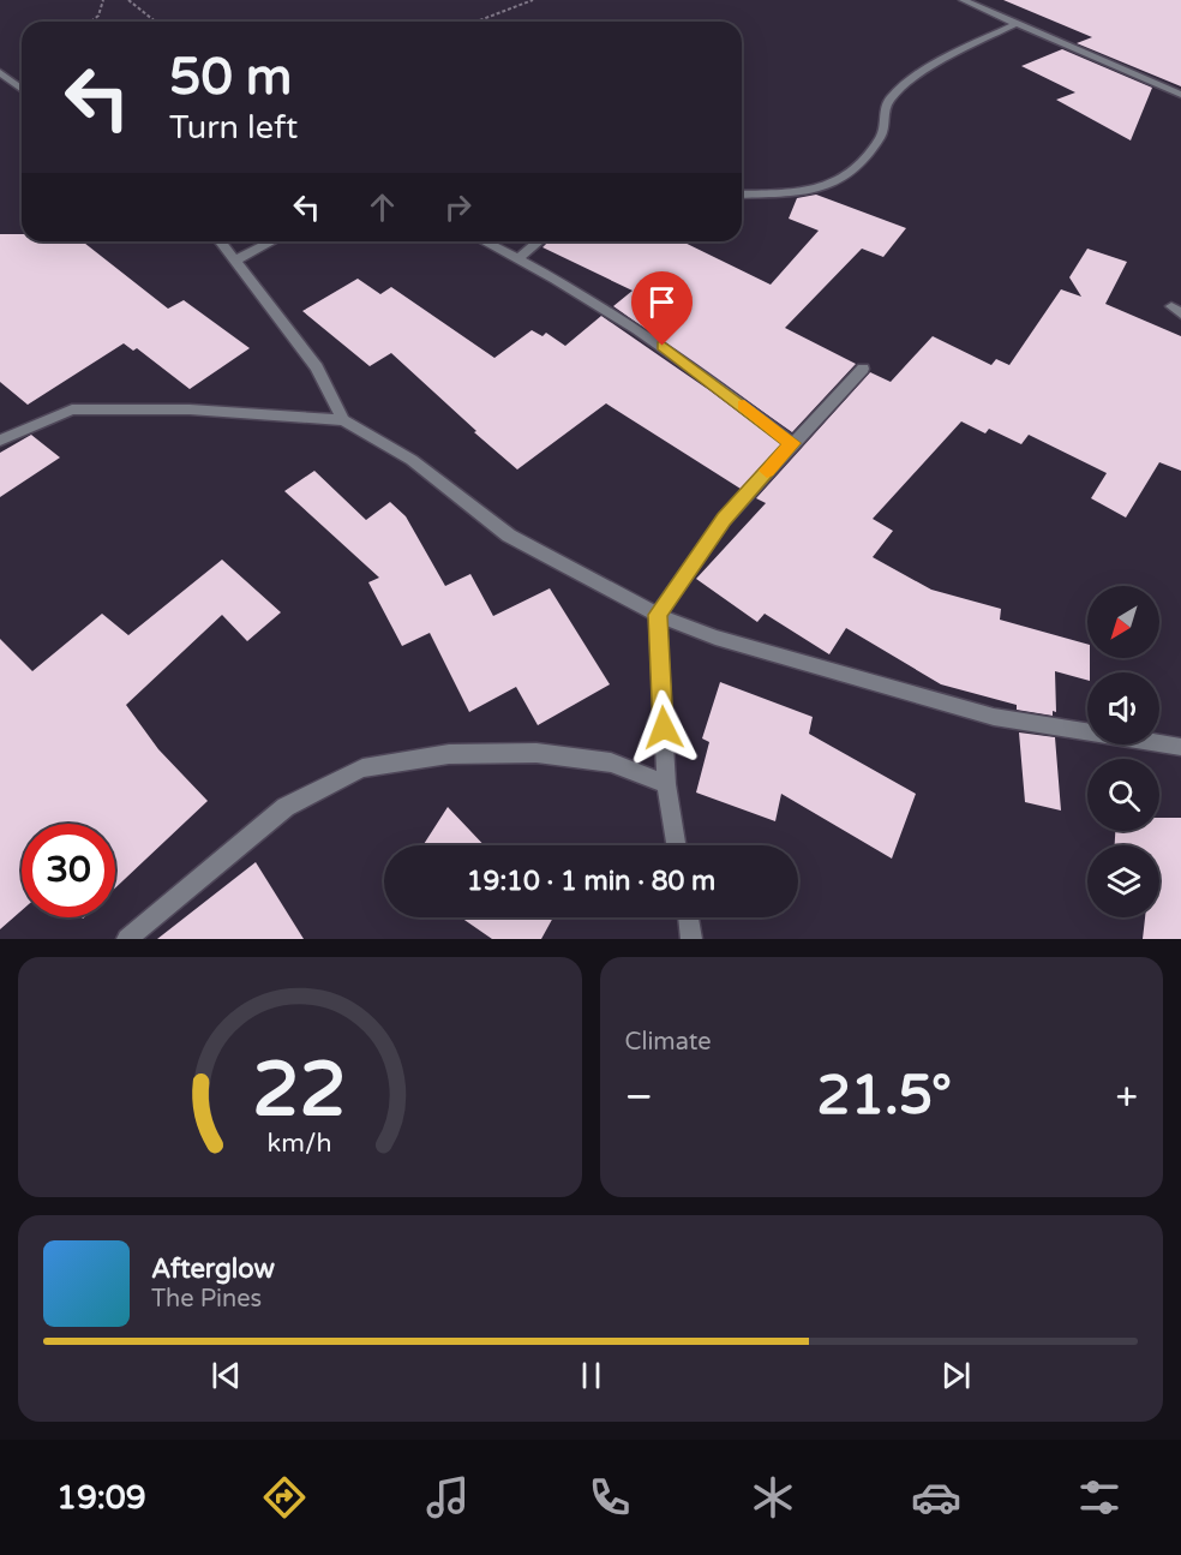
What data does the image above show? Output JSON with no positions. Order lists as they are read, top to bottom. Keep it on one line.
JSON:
{"north":"bottom left","page":{"turn":["50 m","Turn left"],"limit":"30","trip":"19:10 · 1 min · 80 m","tile":"Climate","heat":["−","21.5°","+"],"song":["Afterglow","The Pines"],"tabs":"19:09","gauge":["22","km/h"]}}
